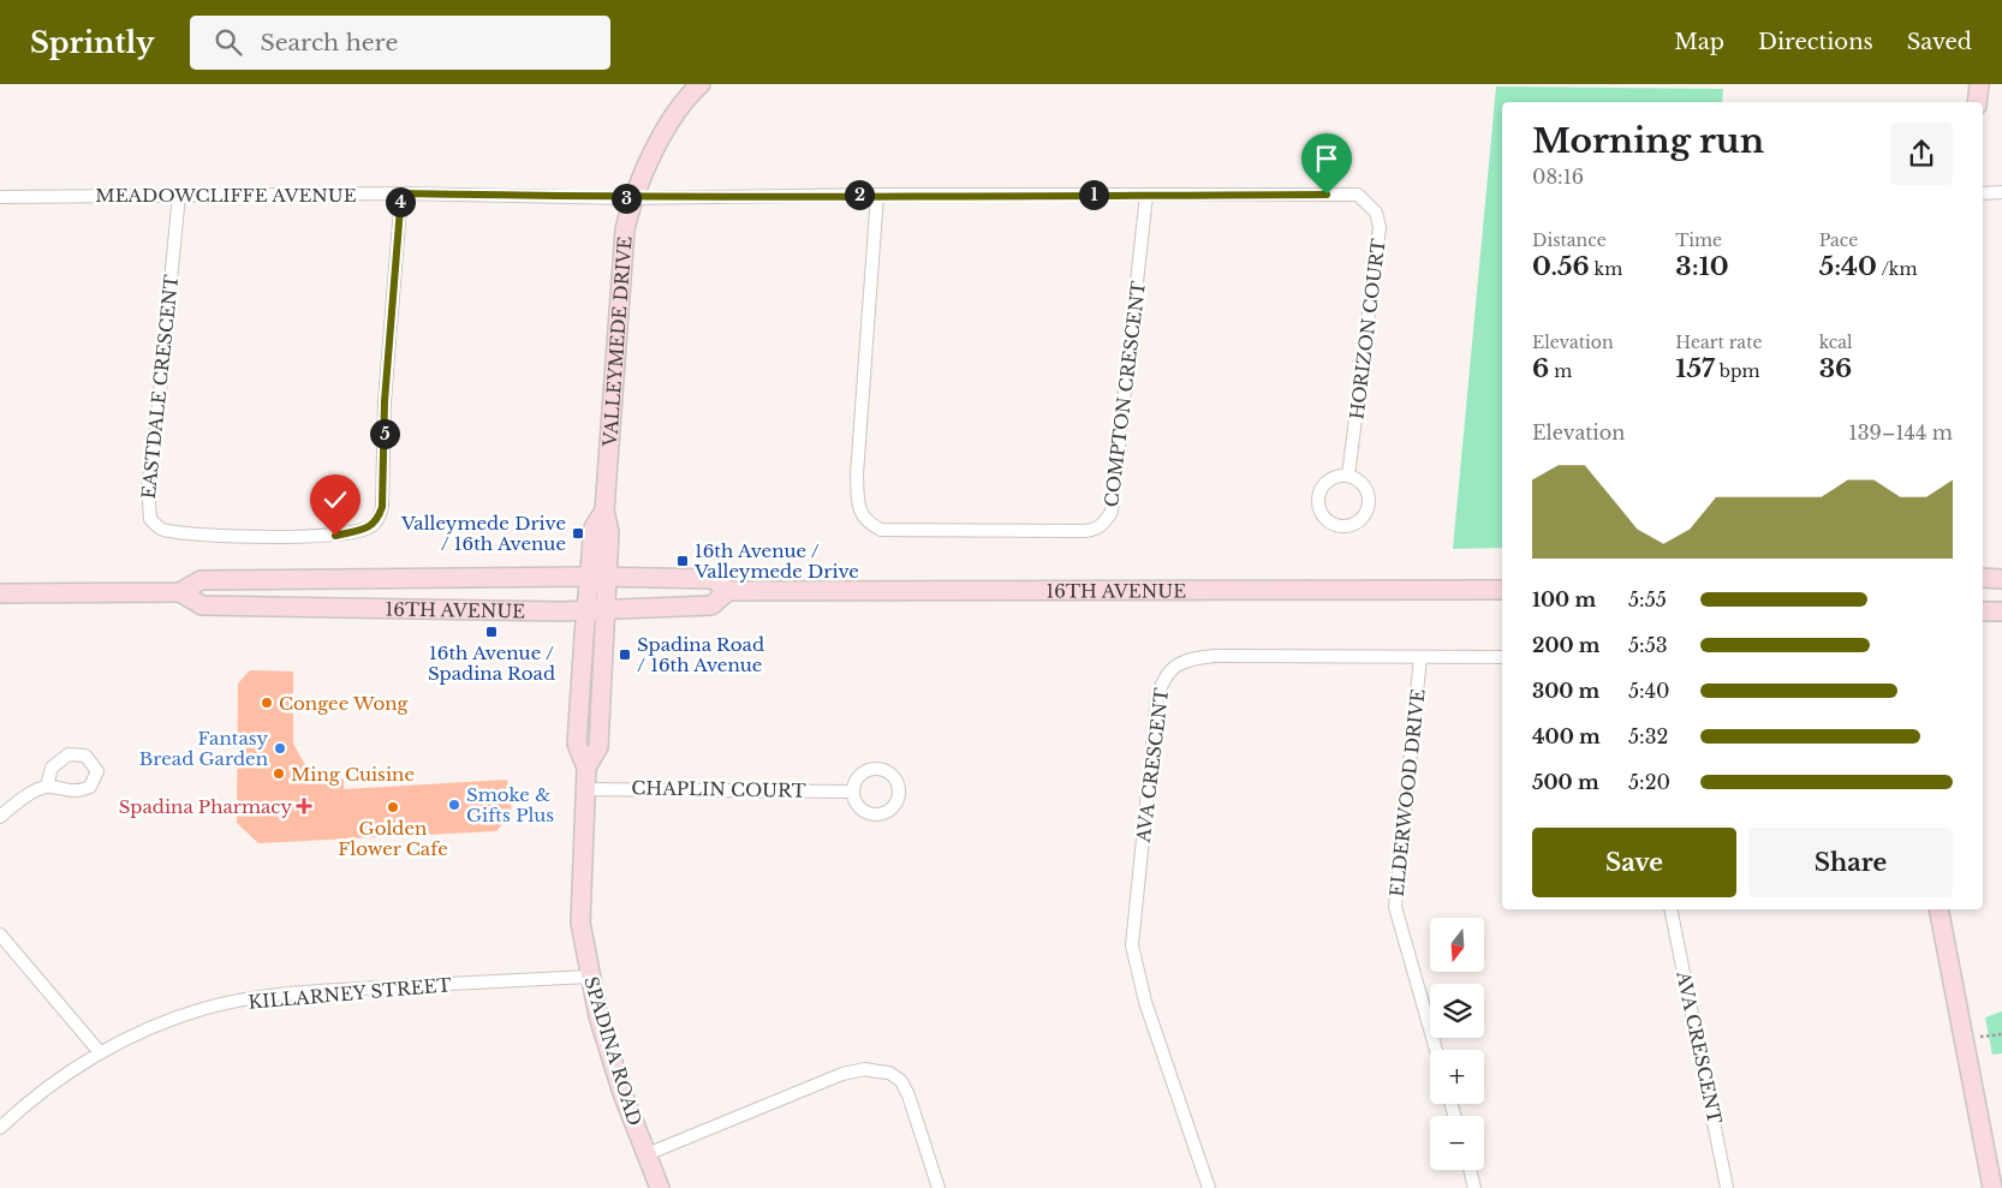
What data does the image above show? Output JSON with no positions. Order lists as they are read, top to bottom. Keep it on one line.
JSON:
{"streets":{"main road":["VALLEYMEDE DRIVE","16TH AVENUE","SPADINA ROAD"],"street":["MEADOWCLIFFE AVENUE","HORIZON COURT","EASTDALE CRESCENT","COMPTON CRESCENT","AVA CRESCENT","CHAPLIN COURT","ELDERWOOD DRIVE","KILLARNEY STREET"]},"crossings":[["MEADOWCLIFFE AVENUE","HORIZON COURT"],["MEADOWCLIFFE AVENUE","VALLEYMEDE DRIVE"],["MEADOWCLIFFE AVENUE","EASTDALE CRESCENT"],["HORIZON COURT","VALLEYMEDE DRIVE"],["HORIZON COURT","COMPTON CRESCENT"],["VALLEYMEDE DRIVE","16TH AVENUE"],["VALLEYMEDE DRIVE","SPADINA ROAD"],["16TH AVENUE","SPADINA ROAD"],["AVA CRESCENT","ELDERWOOD DRIVE"],["CHAPLIN COURT","SPADINA ROAD"],["KILLARNEY STREET","SPADINA ROAD"]],"places":{"transit":["Valleymede Drive / 16th Avenue","16th Avenue / Valleymede Drive","16th Avenue / Spadina Road","Spadina Road / 16th Avenue"],"other":["Congee Wong","Fantasy Bread Garden","Ming Cuisine","Smoke & Gifts Plus","Golden Flower Cafe"],"health":["Spadina Pharmacy"]},"north":"bottom","page":{"header":"Sprintly","search":"Search here","nav":["Map","Directions","Saved"],"heading":["Morning run","08:16"],"pins":["1","2","3","4","5"],"stats":[["Distance","0.56 km"],["Time","3:10"],["Pace","5:40 /km"],["Elevation","6 m"],["Heart rate","157 bpm"],["kcal","36"]],"chart":["Elevation","139–144 m"],"list":[{"name":"100 m","note":"5:55"},{"name":"200 m","note":"5:53"},{"name":"300 m","note":"5:40"},{"name":"400 m","note":"5:32"},{"name":"500 m","note":"5:20"}],"buttons":["Save","Share"],"map_buttons":["+","−"]}}
